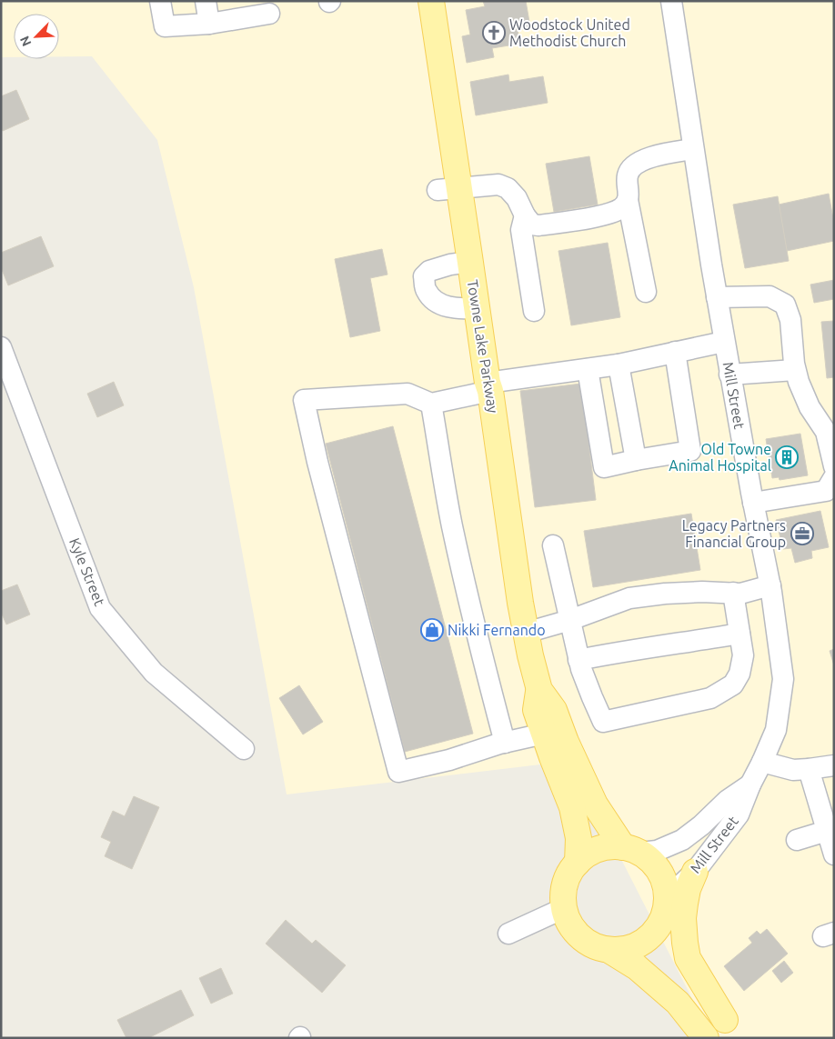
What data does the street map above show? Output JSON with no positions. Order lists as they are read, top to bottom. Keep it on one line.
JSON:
{"streets":{"main road":["Towne Lake Parkway"],"street":["Mill Street","Kyle Street"]},"crossings":[["Towne Lake Parkway","Mill Street"]],"places":{"church":["Woodstock United Methodist Church"],"building":["Old Towne Animal Hospital"],"office":["Legacy Partners Financial Group"],"shop":["Nikki Fernando"]},"north":"bottom left"}
